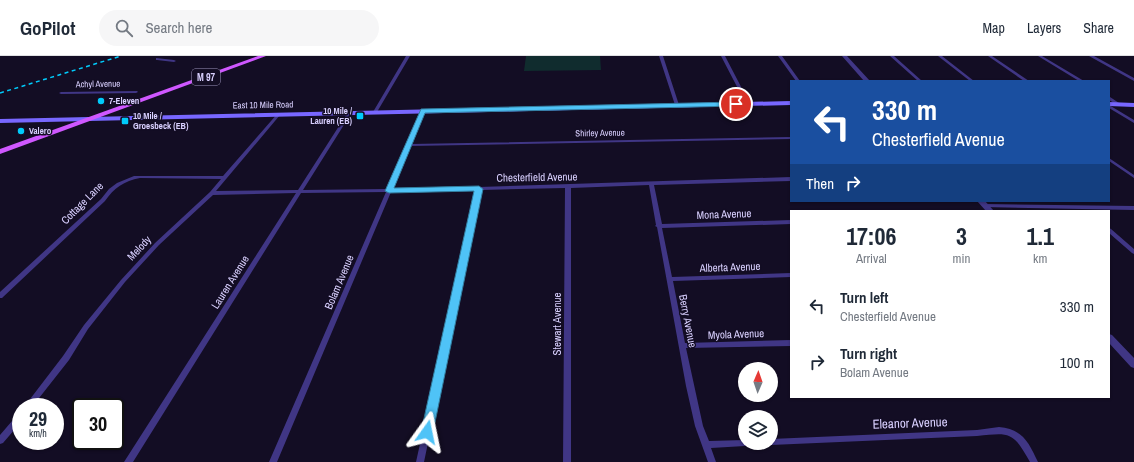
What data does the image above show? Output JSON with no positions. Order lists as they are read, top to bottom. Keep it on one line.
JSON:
{"streets":{"main road":["M 97","East 10 Mile Road"],"street":["Achyl Avenue","Shirley Avenue","Chesterfield Avenue","Cottage Lane","Mona Avenue","Melody","Alberta Avenue","Lauren Avenue","Bolam Avenue","Berry Avenue","Stewart Avenue","Myola Avenue","Eleanor Avenue"]},"crossings":[["M 97","East 10 Mile Road"],["East 10 Mile Road","Melody"],["East 10 Mile Road","Lauren Avenue"],["East 10 Mile Road","Bolam Avenue"],["Shirley Avenue","Bolam Avenue"],["Chesterfield Avenue","Melody"],["Chesterfield Avenue","Lauren Avenue"],["Chesterfield Avenue","Bolam Avenue"],["Chesterfield Avenue","Berry Avenue"],["Chesterfield Avenue","Stewart Avenue"],["Cottage Lane","Melody"],["Mona Avenue","Berry Avenue"],["Alberta Avenue","Berry Avenue"],["Berry Avenue","Myola Avenue"]],"places":{"other":["7-Eleven","Valero"],"transit":["10 Mile / Lauren (EB)","10 Mile / Groesbeck (EB)"]},"north":"top","page":{"header":"GoPilot","search":"Search here","nav":["Map","Layers","Share"],"turn":["330 m","Chesterfield Avenue"],"then":"Then","eta":["17:06","Arrival","3","min","1.1","km"],"list":[{"name":"Turn left","note":"Chesterfield Avenue","value":"330 m"},{"name":"Turn right","note":"Bolam Avenue","value":"100 m"}],"speed":"29 km/h","limit":"30"}}
